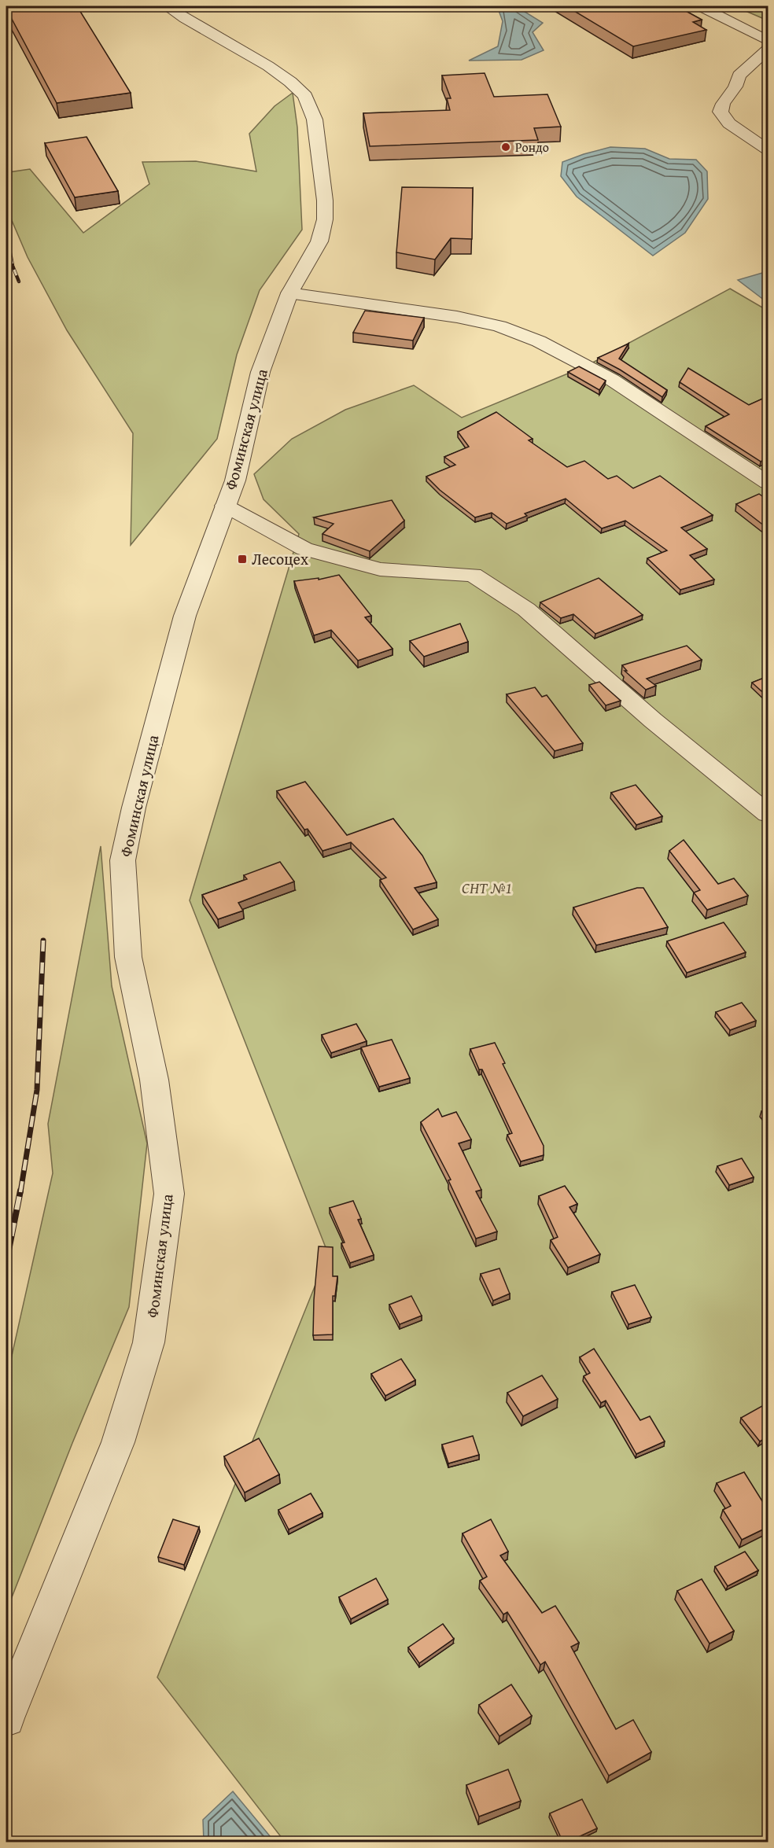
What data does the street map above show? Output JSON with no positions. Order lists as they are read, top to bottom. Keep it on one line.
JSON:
{"streets":{"street":["Фоминская улица"]},"parks":["СНТ №1"],"places":{"other":["Рондо"],"transit":["Лесоцех"]}}
